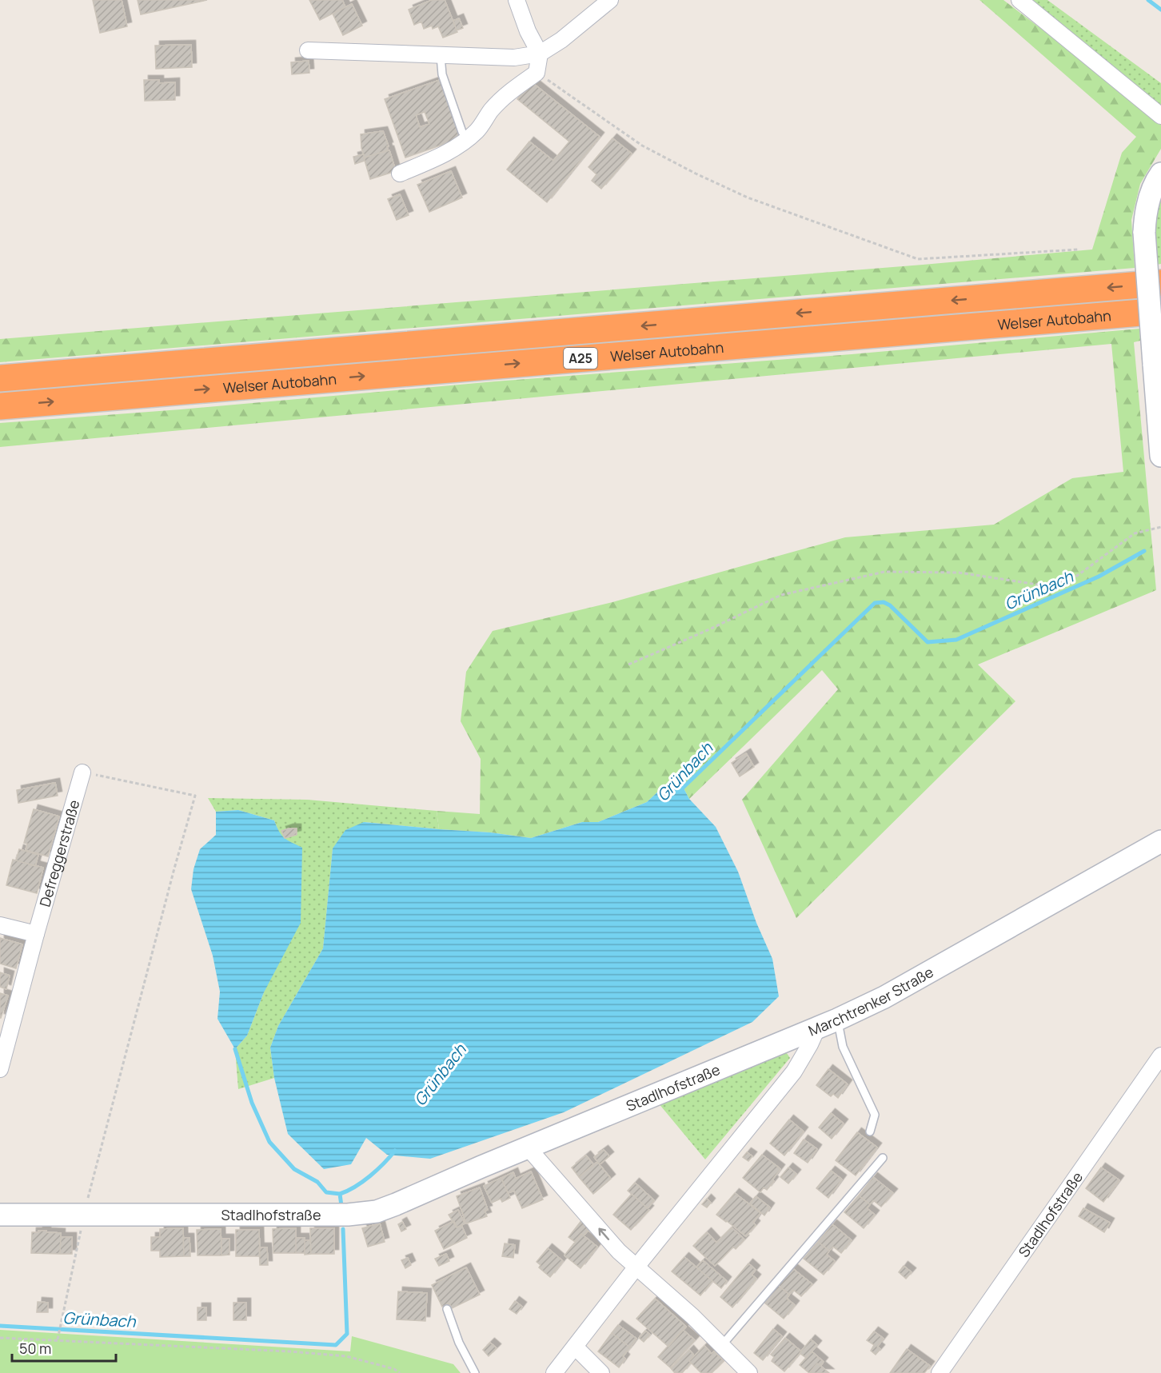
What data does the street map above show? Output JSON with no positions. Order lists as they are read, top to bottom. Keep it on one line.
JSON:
{"streets":{"highway":["Welser Autobahn","A25"],"street":["Defreggerstraße","Marchtrenker Straße","Stadlhofstraße"]},"crossings":[["Marchtrenker Straße","Stadlhofstraße"]],"water":["Grünbach"],"scale_bar":"50 m"}
